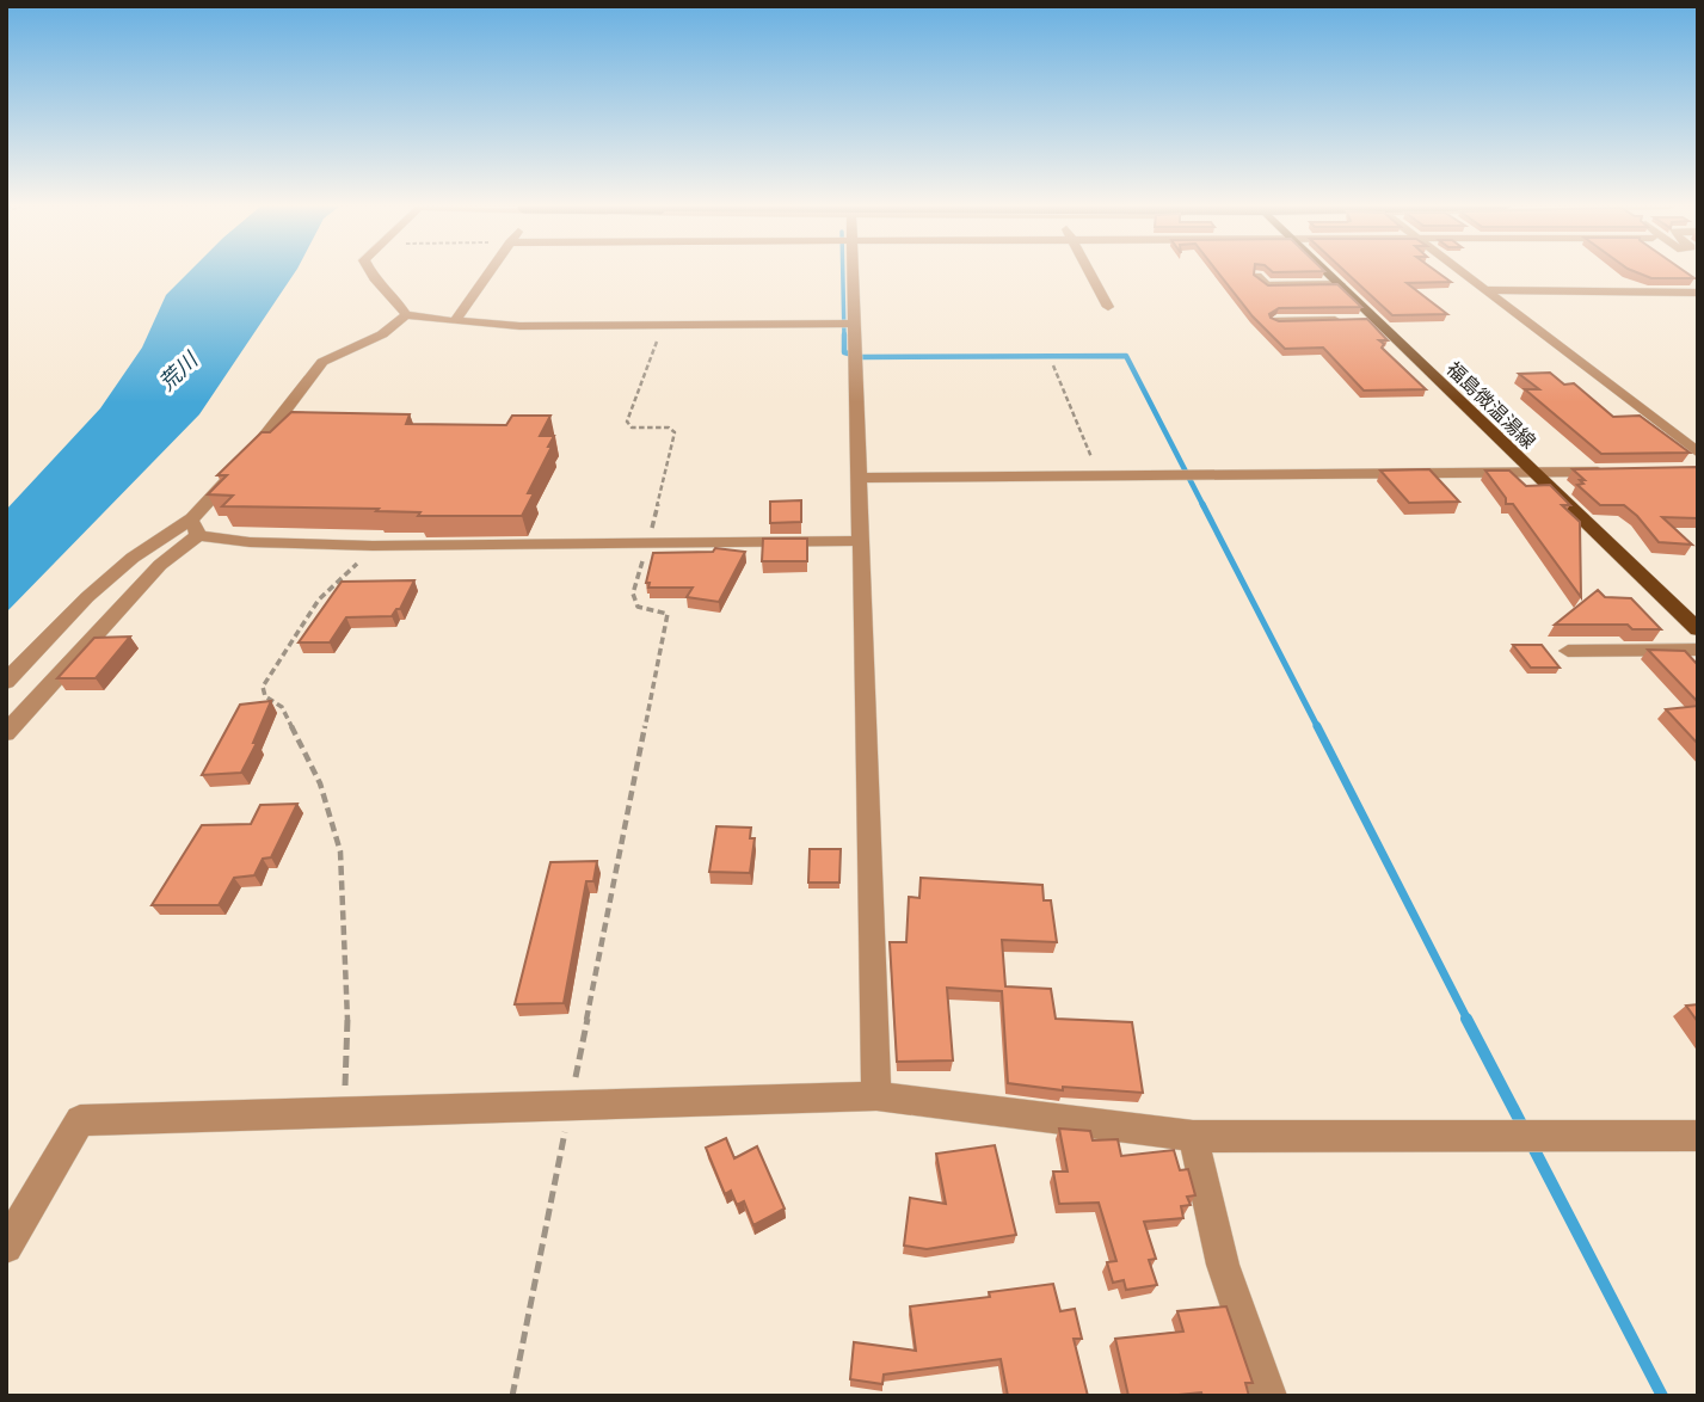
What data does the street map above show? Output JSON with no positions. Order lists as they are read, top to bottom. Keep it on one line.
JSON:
{"streets":{"main road":["福島微温湯線"]},"water":["荒川"]}
